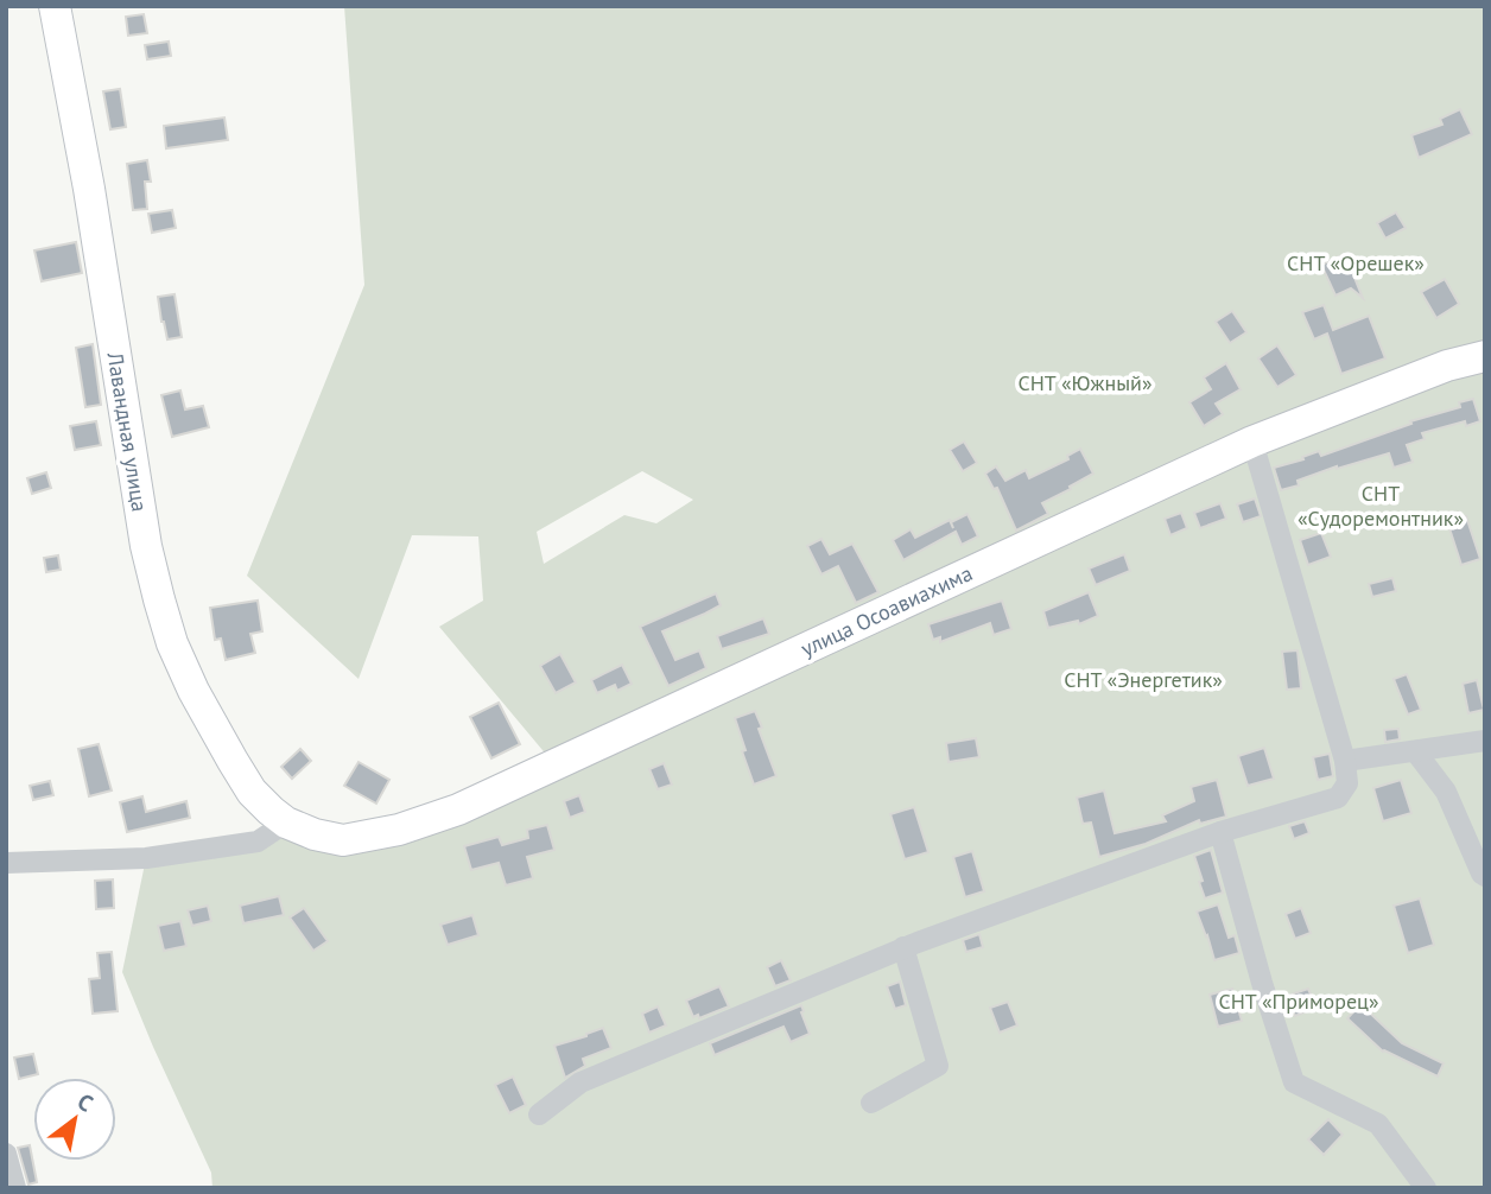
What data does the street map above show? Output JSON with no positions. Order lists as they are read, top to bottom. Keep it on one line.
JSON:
{"streets":{"street":["Лавандная улица","улица Осоавиахима"]},"crossings":[["Лавандная улица","улица Осоавиахима"]],"parks":["СНТ «Орешек»","СНТ «Южный»","СНТ «Судоремонтник»","СНТ «Энергетик»","СНТ «Приморец»"],"north":"top right"}
